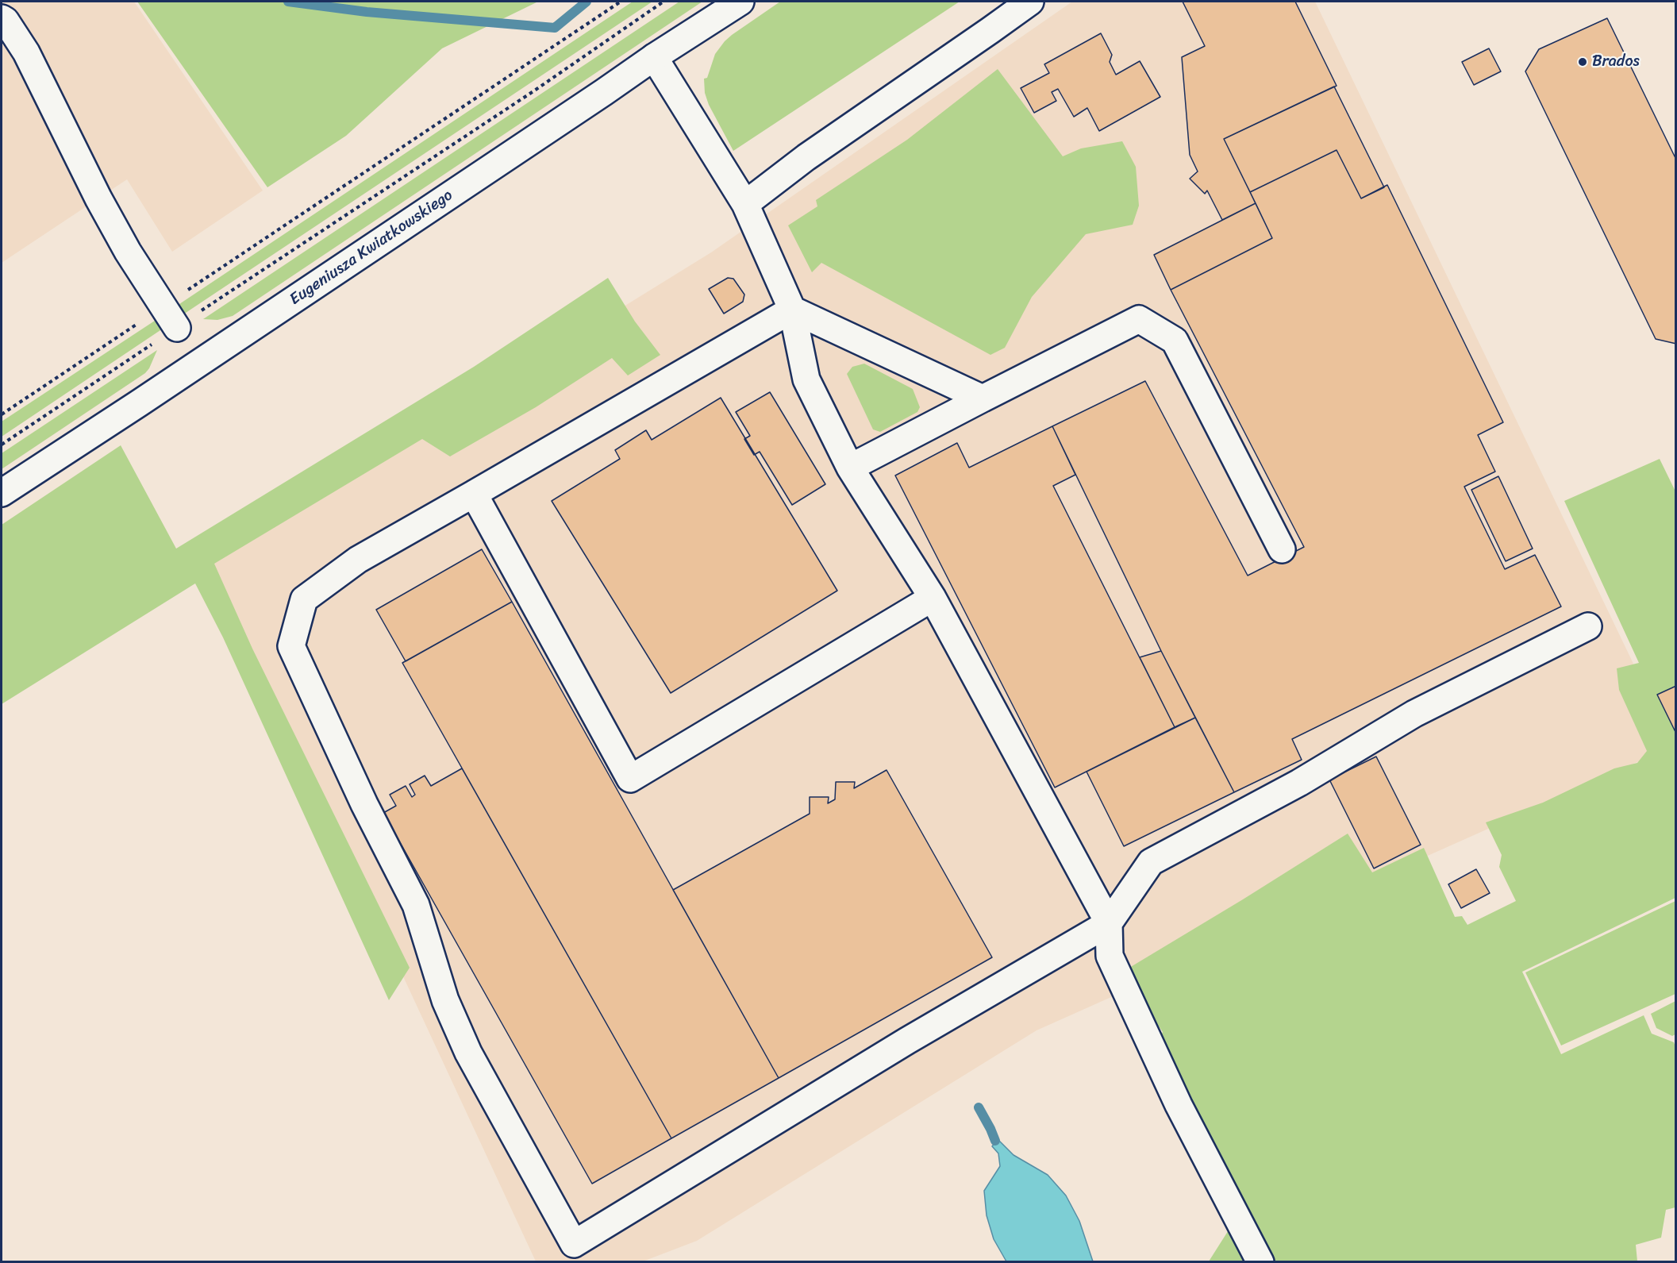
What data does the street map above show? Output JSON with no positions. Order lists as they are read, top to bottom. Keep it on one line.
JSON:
{"streets":{"main road":["Eugeniusza Kwiatkowskiego"]},"places":["Brados"]}
